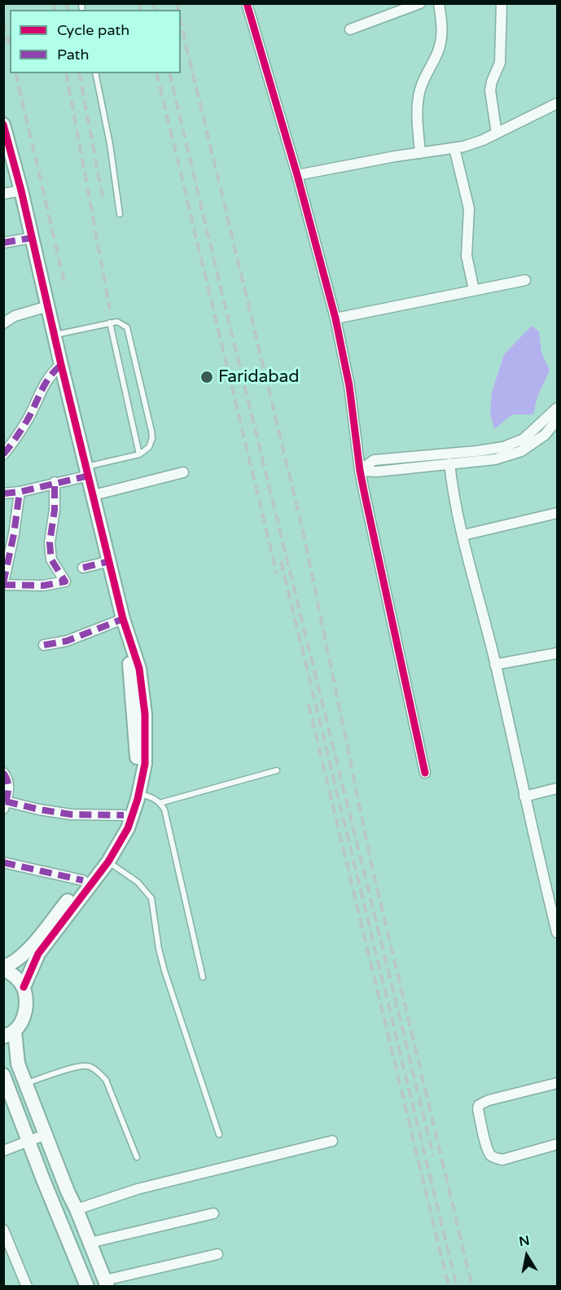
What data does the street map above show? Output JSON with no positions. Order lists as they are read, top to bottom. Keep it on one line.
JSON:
{"places":["Faridabad"],"legend":["Cycle path","Path"],"north":"top"}
